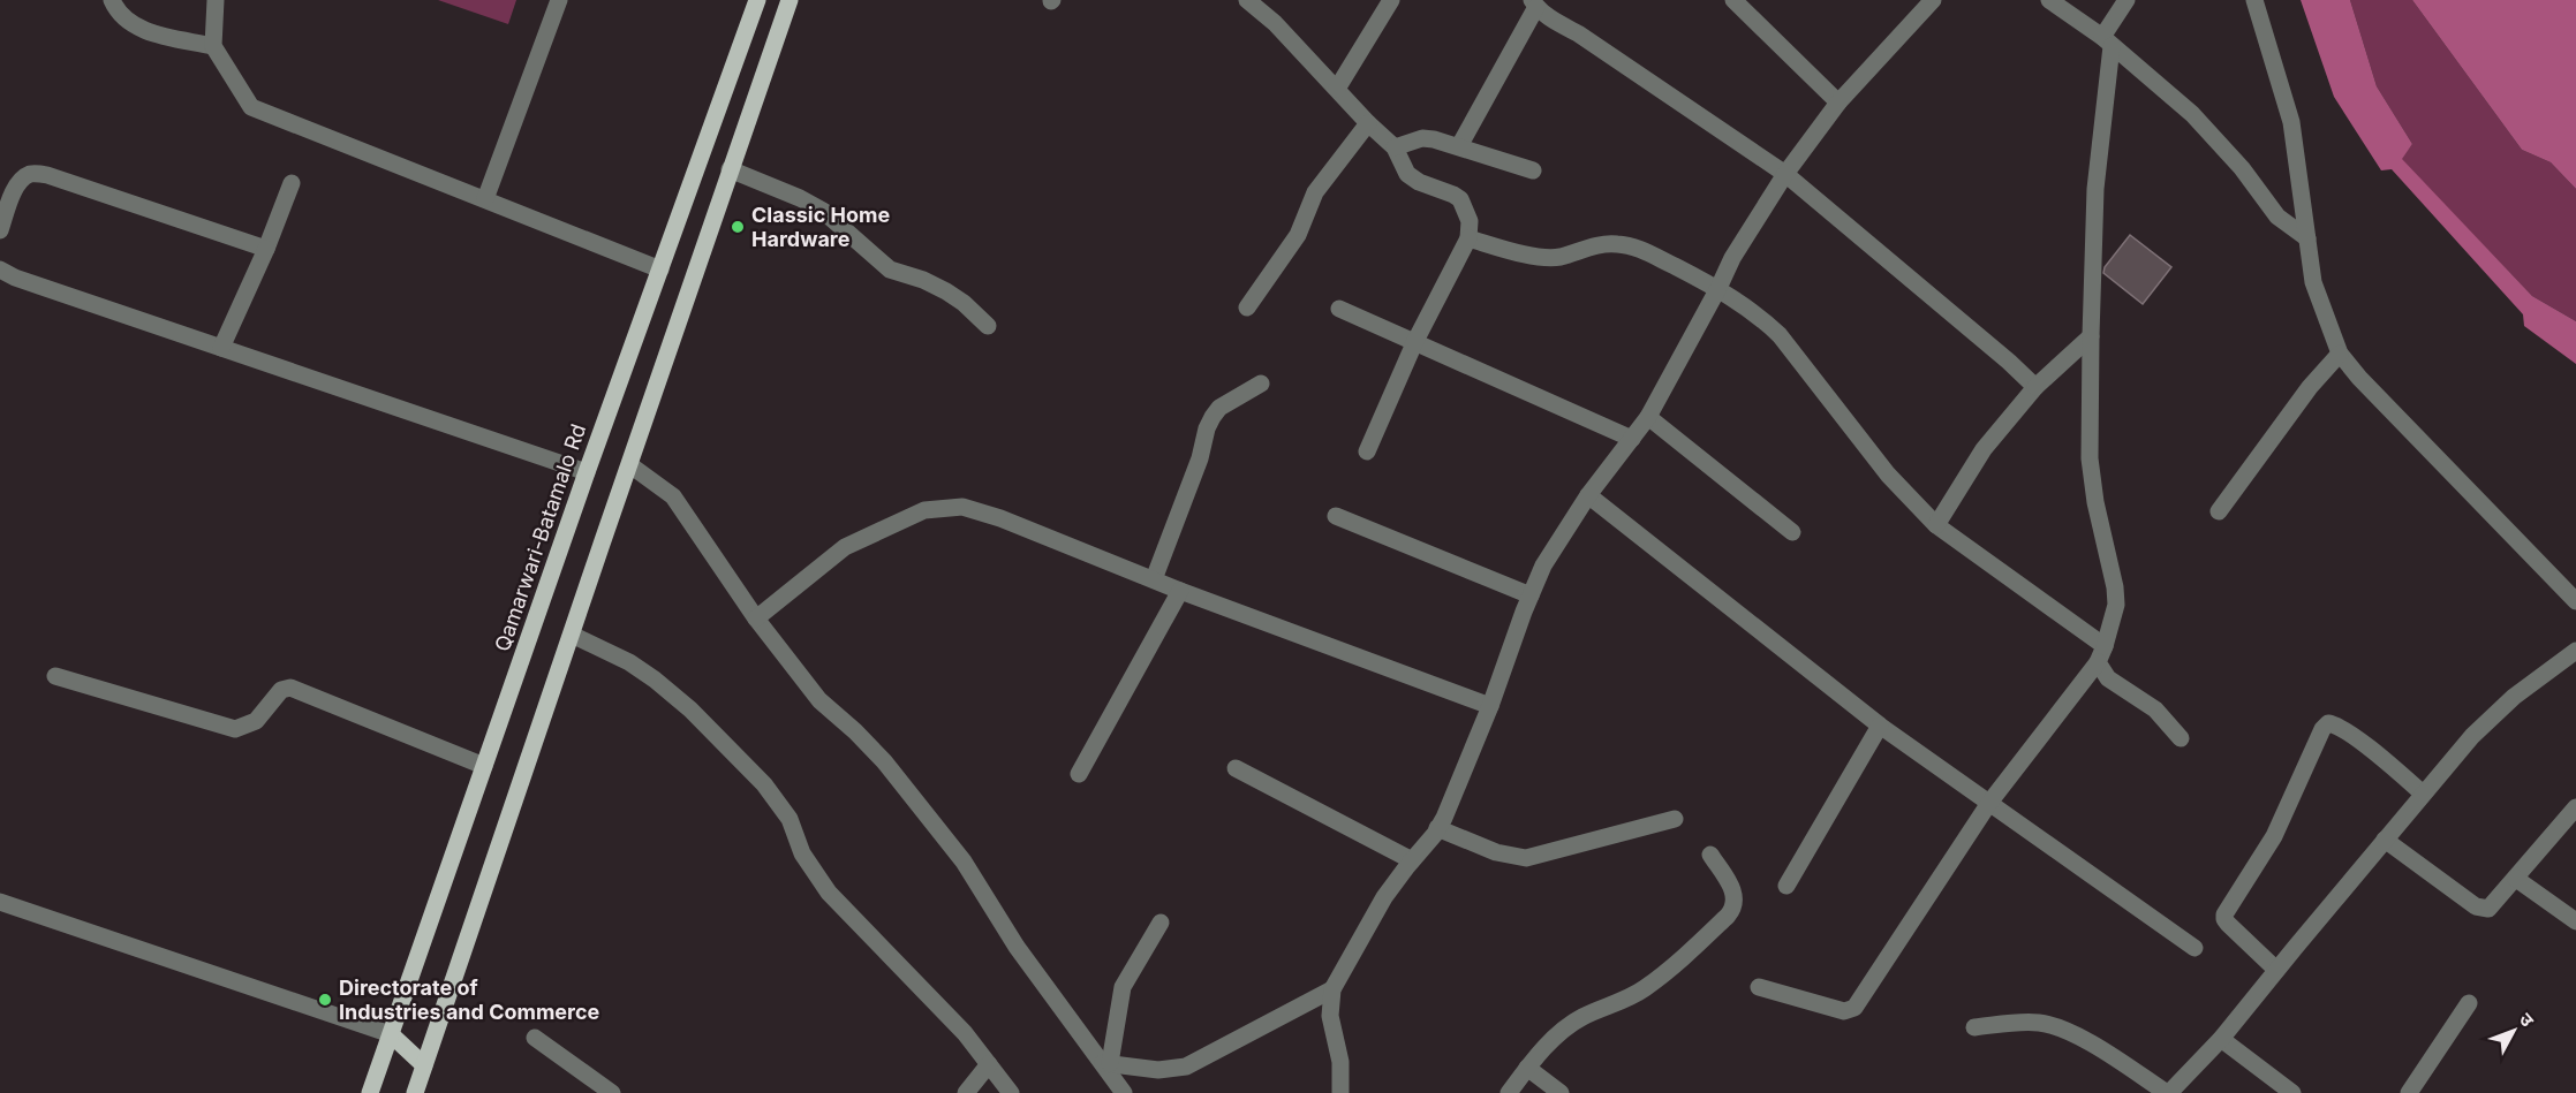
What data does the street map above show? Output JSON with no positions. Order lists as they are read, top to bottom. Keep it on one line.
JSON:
{"streets":{"main road":["Qamarwari-Batamalo Rd"]},"places":["Classic Home Hardware","Directorate of Industries and Commerce"],"north":"top right"}
